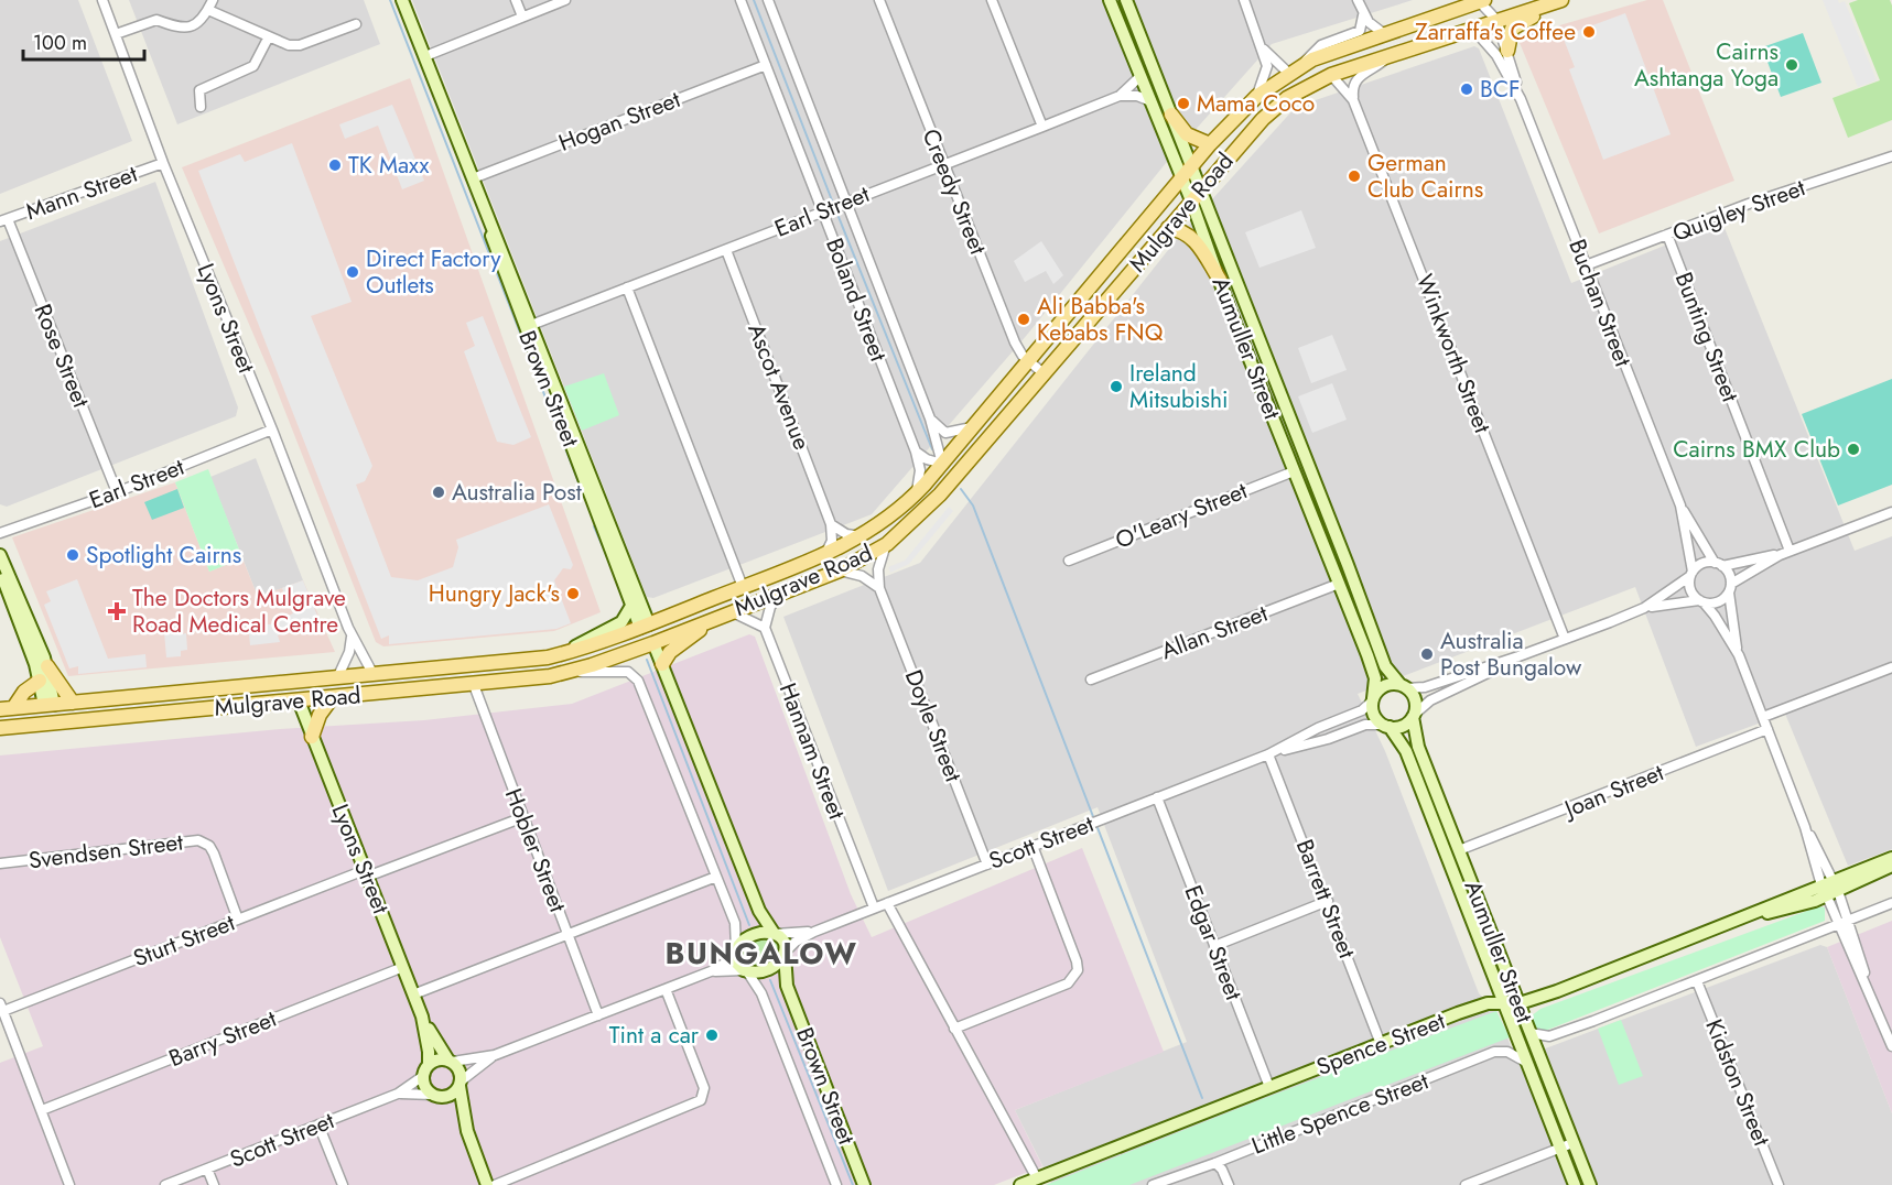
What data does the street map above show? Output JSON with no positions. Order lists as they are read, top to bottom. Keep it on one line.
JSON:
{"streets":{"main road":["Mulgrave Road","Brown Street"],"street":["Hogan Street","Creedy Street","Mann Street","Quigley Street","Earl Street","Boland Street","Buchan Street","Lyons Street","Bunting Street","Aumuller Street","Winkworth Street","Rose Street","Ascot Avenue","O'Leary Street","Allan Street","Doyle Street","Hannam Street","Joan Street","Scott Street","Hobler Street","Svendsen Street","Barrett Street","Sturt Street","Edgar Street","Barry Street","Spence Street","Kidston Street","Little Spence Street"]},"crossings":[["Hogan Street","Boland Street"],["Hogan Street","Brown Street"],["Creedy Street","Earl Street"],["Creedy Street","Mulgrave Road"],["Mann Street","Lyons Street"],["Mann Street","Rose Street"],["Quigley Street","Buchan Street"],["Quigley Street","Bunting Street"],["Earl Street","Boland Street"],["Earl Street","Lyons Street"],["Earl Street","Aumuller Street"],["Earl Street","Rose Street"],["Earl Street","Ascot Avenue"],["Earl Street","Brown Street"],["Mulgrave Road","Boland Street"],["Mulgrave Road","Buchan Street"],["Mulgrave Road","Lyons Street"],["Mulgrave Road","Aumuller Street"],["Mulgrave Road","Winkworth Street"],["Mulgrave Road","Brown Street"],["Mulgrave Road","Doyle Street"],["Mulgrave Road","Hobler Street"],["Lyons Street","Scott Street"],["Lyons Street","Sturt Street"],["Lyons Street","Barry Street"],["Aumuller Street","O'Leary Street"],["Aumuller Street","Allan Street"],["Aumuller Street","Joan Street"],["Aumuller Street","Scott Street"],["Aumuller Street","Spence Street"],["Aumuller Street","Little Spence Street"],["Brown Street","Scott Street"],["Doyle Street","Scott Street"],["Hannam Street","Scott Street"],["Scott Street","Barrett Street"],["Scott Street","Edgar Street"],["Hobler Street","Sturt Street"],["Svendsen Street","Sturt Street"],["Barrett Street","Spence Street"],["Edgar Street","Spence Street"]],"districts":["BUNGALOW"],"places":{"other":["Zarraffa's Coffee","Cairns Ashtanga Yoga","BCF","Mama Coco","TK Maxx","German Club Cairns","Direct Factory Outlets","Ali Babba's Kebabs FNQ","Ireland Mitsubishi","Cairns BMX Club","Australia Post","Spotlight Cairns","Hungry Jack's","Australia Post Bungalow","Tint a car"],"health":["The Doctors Mulgrave Road Medical Centre"]},"scale_bar":"100 m"}
